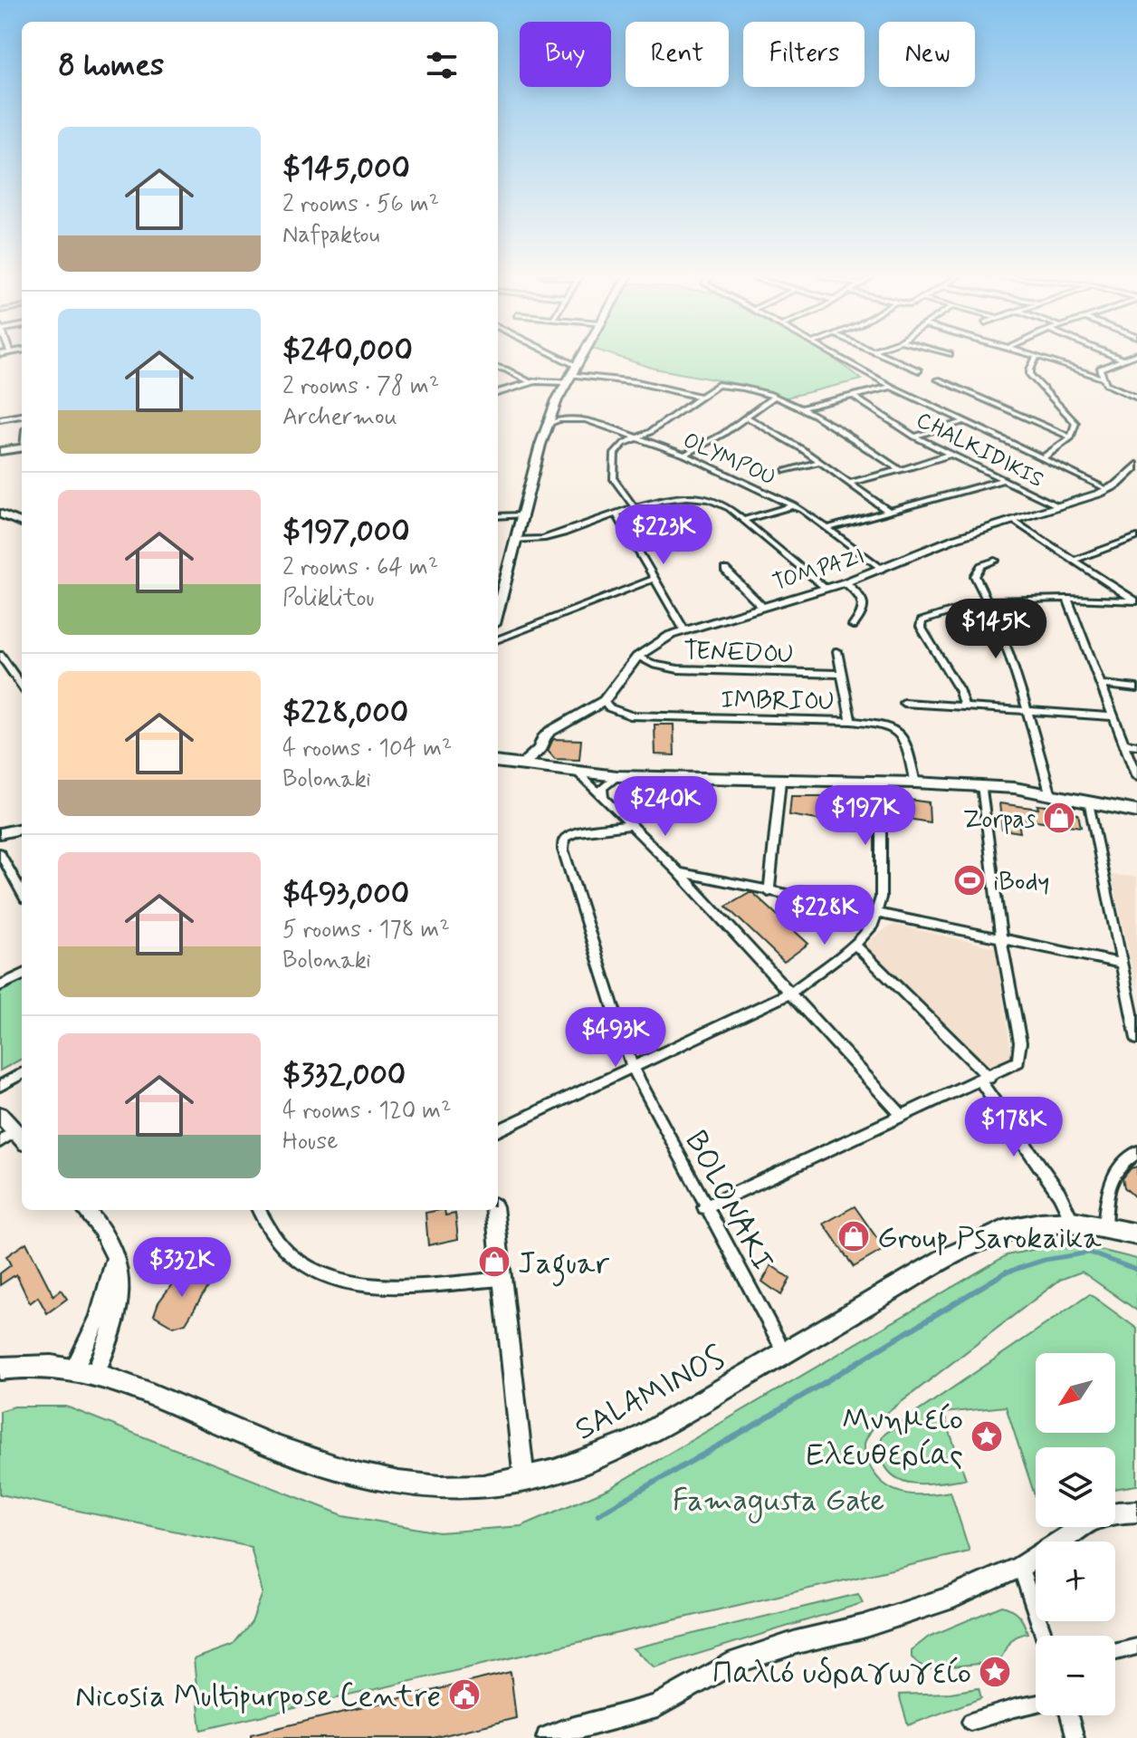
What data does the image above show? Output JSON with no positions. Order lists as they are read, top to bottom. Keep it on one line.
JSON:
{"streets":{"main road":["SALAMINOS"],"street":["CHALKIDIKIS","OLYMPOU","TOMPAZI","TENEDOU","IMBRIOU","BOLONAKI"]},"crossings":[["CHALKIDIKIS","TOMPAZI"],["OLYMPOU","TOMPAZI"],["TOMPAZI","TENEDOU"],["TOMPAZI","IMBRIOU"],["BOLONAKI","SALAMINOS"]],"parks":["Famagusta Gate"],"places":{"shop":["Zorpas","Group Psarokaika","Jaguar"],"sports":["iBody"],"place":["Μνημείο Ελευθερίας","Παλιό υδραγωγείο"],"public building":["Nicosia Multipurpose Centre"]},"north":"bottom left","page":{"chip":["Buy","Rent","Filters","New"],"heading":"8 homes","list":[{"name":"$145,000","note":"2 rooms · 56 m² · Nafpaktou"},{"name":"$240,000","note":"2 rooms · 78 m² · Archermou"},{"name":"$197,000","note":"2 rooms · 64 m² · Poliklitou"},{"name":"$228,000","note":"4 rooms · 104 m² · Bolonaki"},{"name":"$493,000","note":"5 rooms · 178 m² · Bolonaki"},{"name":"$332,000","note":"4 rooms · 120 m² · House"}],"price":["$223K","$145K","$240K","$197K","$228K","$493K","$178K","$332K"],"map_buttons":["+","−"]}}
